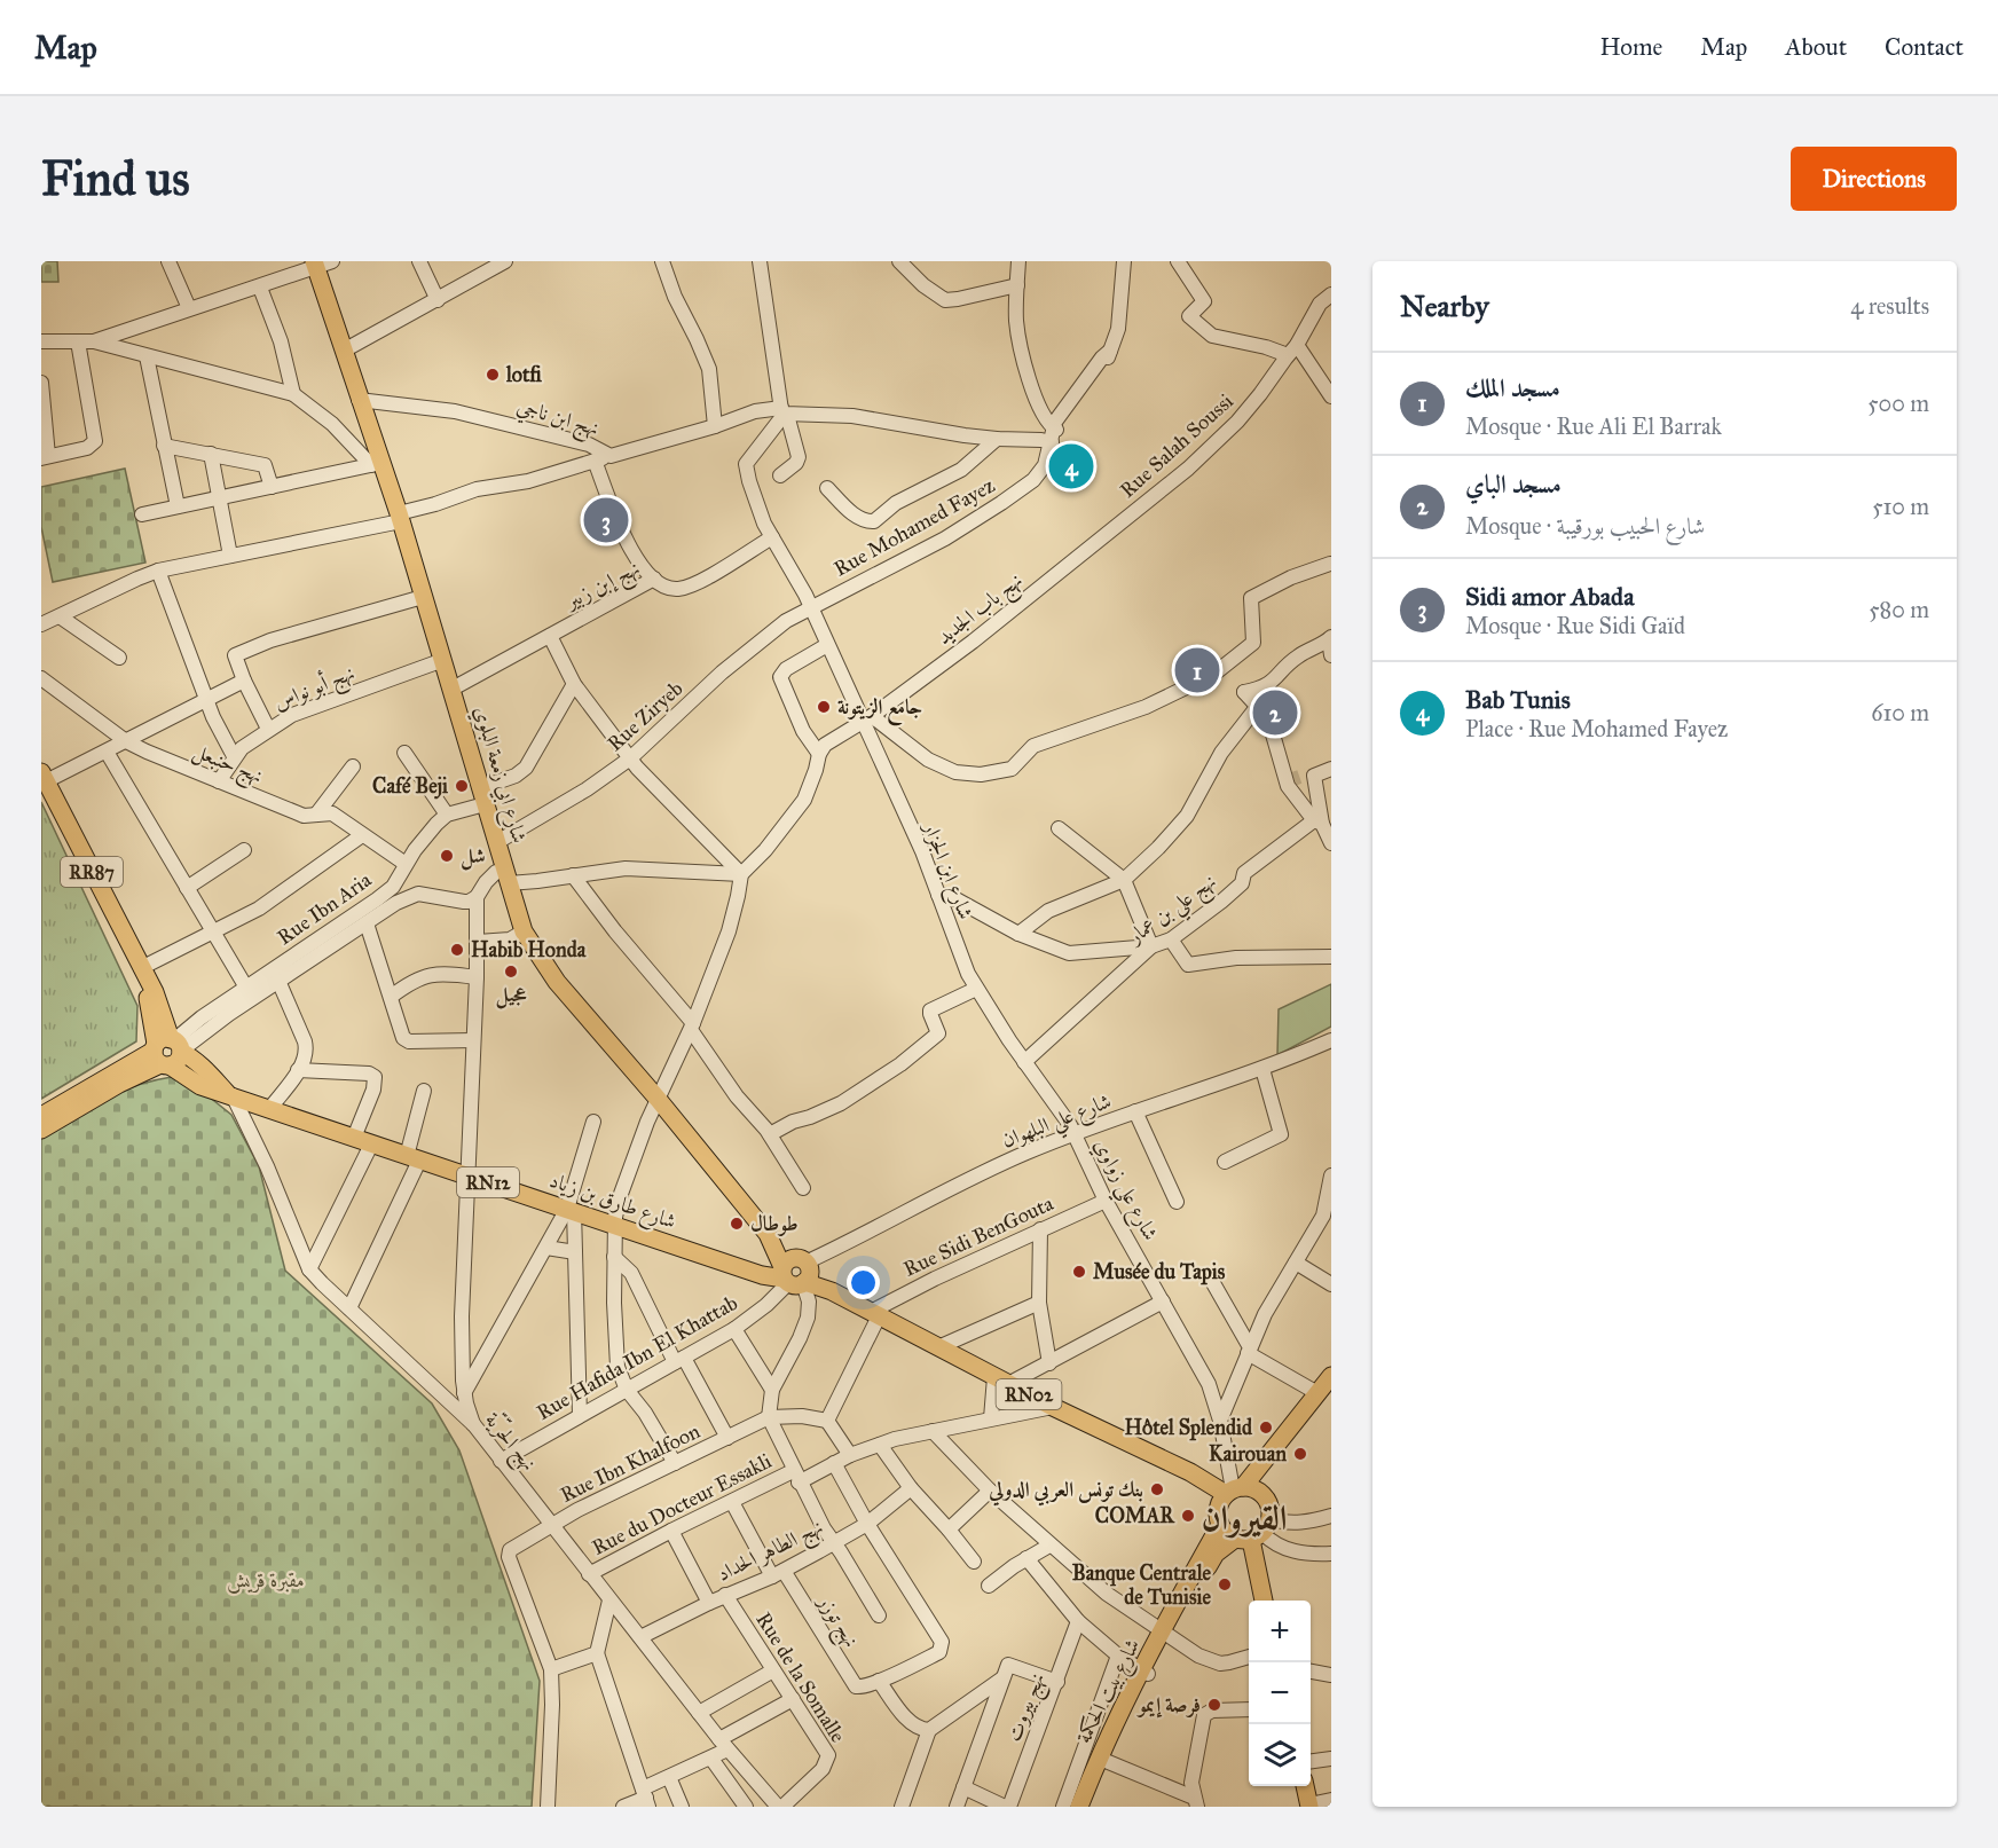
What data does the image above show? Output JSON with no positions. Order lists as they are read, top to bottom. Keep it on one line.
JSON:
{"streets":{"main road":["شارع ابي زمعة البلوي","RR87","RN12","شارع طارق بن زياد","RN02","شارع بيت الحكمة"],"street":["نهج ابن ناجي","Rue Salah Soussi","Rue Mohamed Fayez","نهج إبن زبير","نهج باب الجديد","نهج أبو نواس","Rue Ziryeb","نهج حنبعل","شارع ابن الجزار","Rue Ibn Aria","نهج علي بن عمار","شارع علي البلهوان","شارع علي زواوي","Rue Sidi BenGouta","Rue Hafida Ibn El Khattab","نهج الحرّيّة","Rue Ibn Khalfoon","Rue du Docteur Essakli","نهج الطاهر الحداد","نهج توزر","Rue de la Somalle","نهج بيروت"]},"crossings":[["نهج ابن ناجي","Rue Mohamed Fayez"],["نهج ابن ناجي","شارع ابي زمعة البلوي"],["نهج ابن ناجي","شارع ابن الجزار"],["Rue Salah Soussi","نهج باب الجديد"],["Rue Mohamed Fayez","Rue Ziryeb"],["Rue Mohamed Fayez","شارع ابن الجزار"],["نهج إبن زبير","شارع ابي زمعة البلوي"],["نهج إبن زبير","شارع ابن الجزار"],["نهج باب الجديد","شارع ابن الجزار"],["نهج أبو نواس","نهج حنبعل"],["نهج أبو نواس","شارع ابي زمعة البلوي"],["Rue Ziryeb","شارع ابي زمعة البلوي"],["Rue Ziryeb","شارع ابن الجزار"],["نهج حنبعل","Rue Ibn Aria"],["شارع ابي زمعة البلوي","شارع علي البلهوان"],["شارع ابي زمعة البلوي","شارع طارق بن زياد"],["شارع ابي زمعة البلوي","Rue Hafida Ibn El Khattab"],["شارع ابن الجزار","نهج علي بن عمار"],["شارع ابن الجزار","شارع علي البلهوان"],["شارع ابن الجزار","شارع علي زواوي"],["RR87","Rue Ibn Aria"],["RR87","شارع طارق بن زياد"],["Rue Ibn Aria","شارع طارق بن زياد"],["شارع علي البلهوان","شارع علي زواوي"],["شارع علي البلهوان","شارع طارق بن زياد"],["شارع علي البلهوان","Rue Hafida Ibn El Khattab"],["شارع علي زواوي","Rue Sidi BenGouta"],["شارع علي زواوي","RN02"],["شارع علي زواوي","شارع بيت الحكمة"],["شارع طارق بن زياد","Rue Sidi BenGouta"],["شارع طارق بن زياد","Rue Hafida Ibn El Khattab"],["شارع طارق بن زياد","RN02"],["شارع طارق بن زياد","نهج الحرّيّة"],["Rue Sidi BenGouta","RN02"],["Rue Hafida Ibn El Khattab","نهج الحرّيّة"],["RN02","Rue du Docteur Essakli"],["RN02","شارع بيت الحكمة"],["نهج الحرّيّة","Rue Ibn Khalfoon"],["نهج الحرّيّة","Rue du Docteur Essakli"],["نهج الحرّيّة","نهج الطاهر الحداد"],["نهج الحرّيّة","Rue de la Somalle"],["Rue du Docteur Essakli","نهج توزر"],["نهج الطاهر الحداد","نهج توزر"],["نهج الطاهر الحداد","Rue de la Somalle"]],"districts":["القيروان"],"parks":["مقبرة قريش"],"places":["lotfi","جامع الزيتونة","Café Beji","شل","Habib Honda","عجيل","طوطال","Musée du Tapis","Hôtel Splendid","Kairouan","بنك تونس العربي الدولي","COMAR","Banque Centrale de Tunisie","فرصة إيمو"],"page":{"header":"Map","nav":["Home","Map","About","Contact"],"buttons":"Directions","title":"Find us","heading":["Nearby","4 results"],"list":[{"mark":"1","name":"مسجد الملك","note":"Mosque · Rue Ali El Barrak","value":"500 m"},{"mark":"2","name":"مسجد الباي","note":"Mosque · شارع الحبيب بورقيبة","value":"510 m"},{"mark":"3","name":"Sidi amor Abada","note":"Mosque · Rue Sidi Gaïd","value":"580 m"},{"mark":"4","name":"Bab Tunis","note":"Place · Rue Mohamed Fayez","value":"610 m"}],"pins":["4","3","1","2"],"map_buttons":["+","−"]}}
